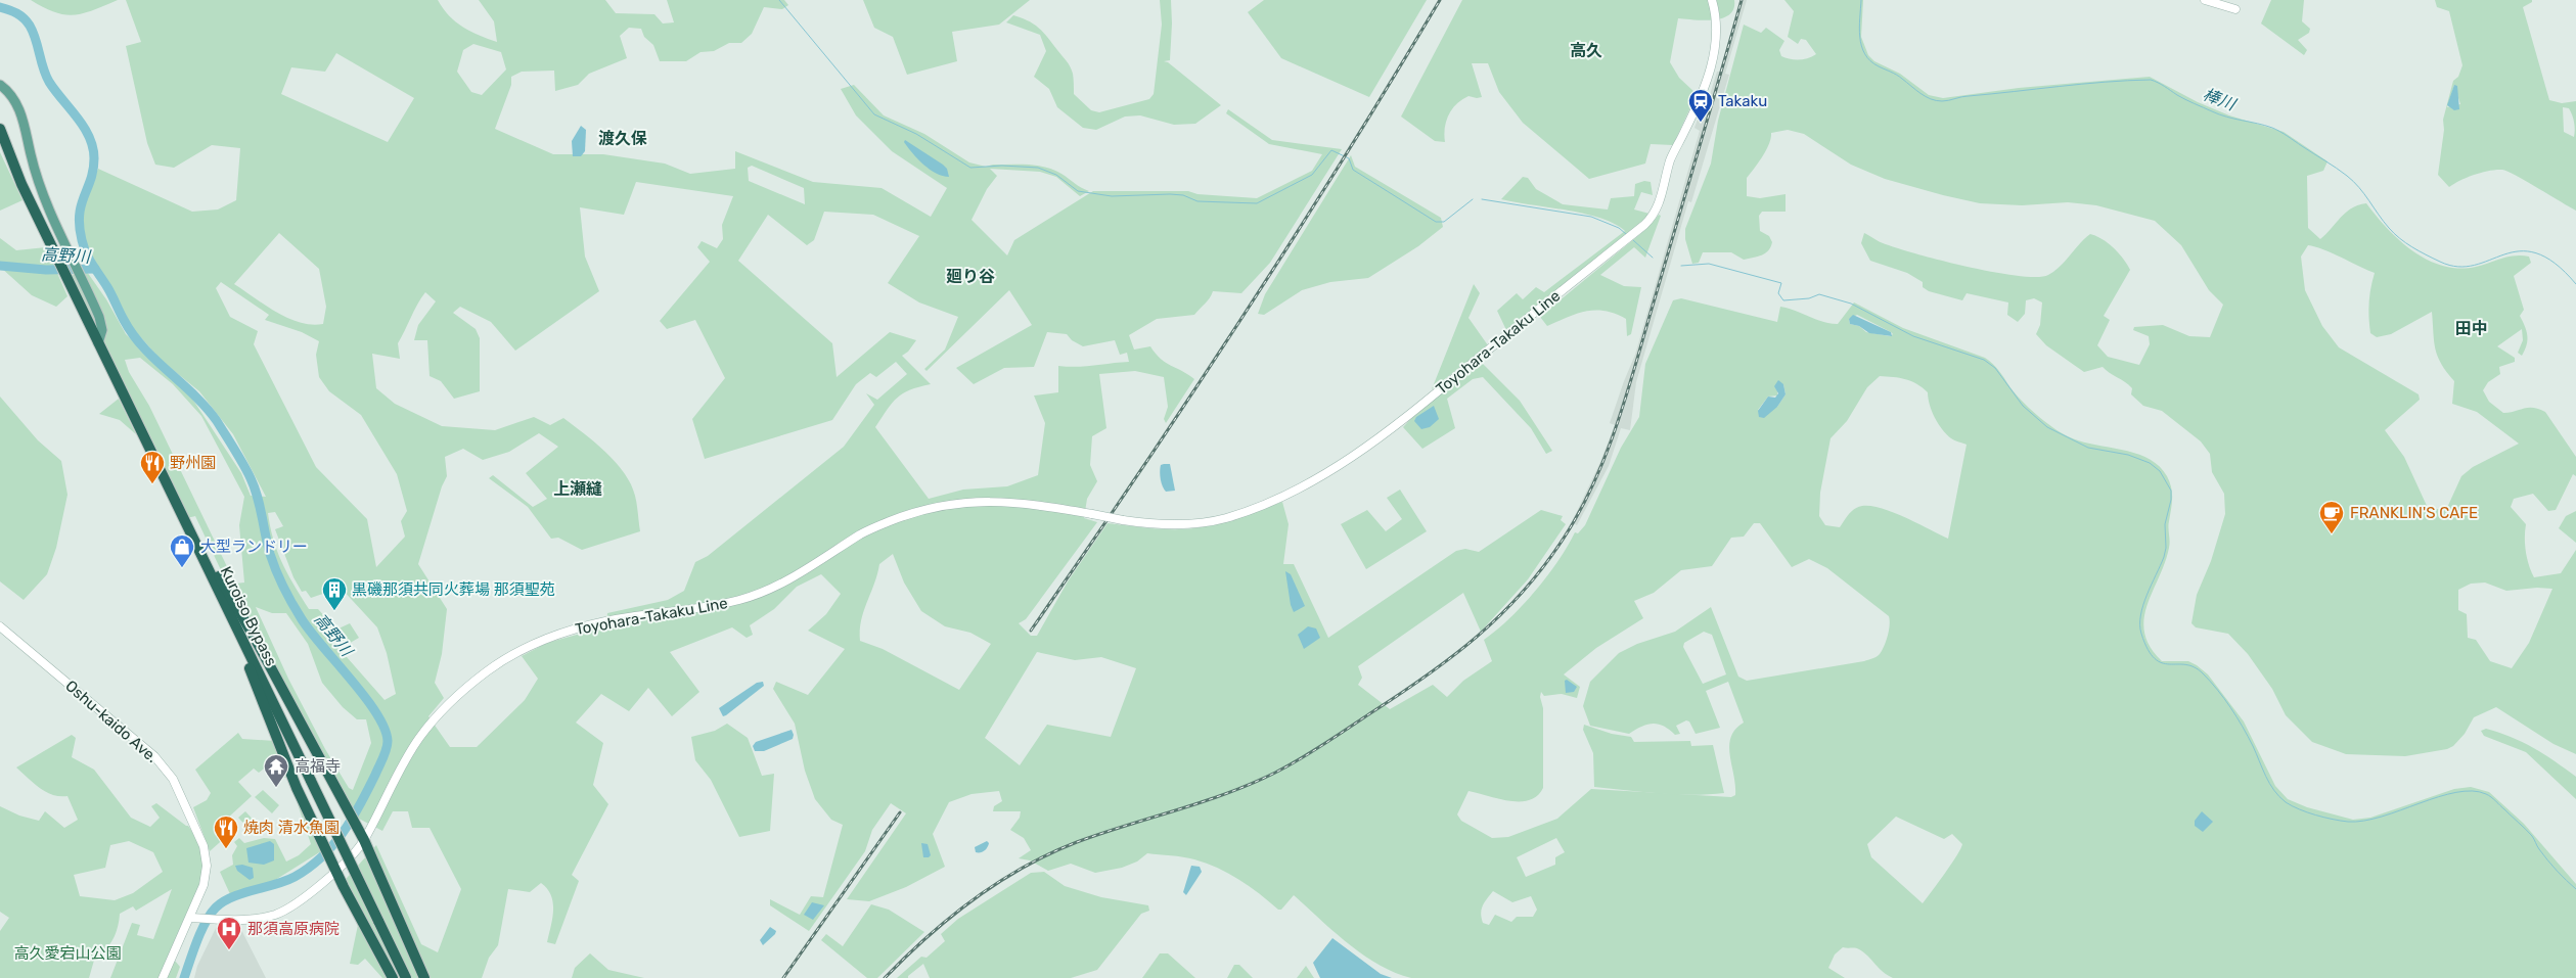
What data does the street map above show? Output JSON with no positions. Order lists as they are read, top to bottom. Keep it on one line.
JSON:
{"streets":{"highway":["Kuroiso Bypass"],"main road":["Toyohara-Takaku Line","Oshu-kaido Ave."]},"crossings":[["Toyohara-Takaku Line","Oshu-kaido Ave."]],"districts":["高久","渡久保","廻り谷","田中","上瀬縫"],"water":["棒川","高野川"],"parks":["高久愛宕山公園"],"places":{"station":["Takaku"],"restaurant":["野州園","焼肉 清水魚園"],"cafe":["FRANKLIN'S CAFE"],"shop":["大型ランドリー"],"building":["黒磯那須共同火葬場 那須聖苑"],"temple":["高福寺"],"hospital":["那須高原病院"]}}
